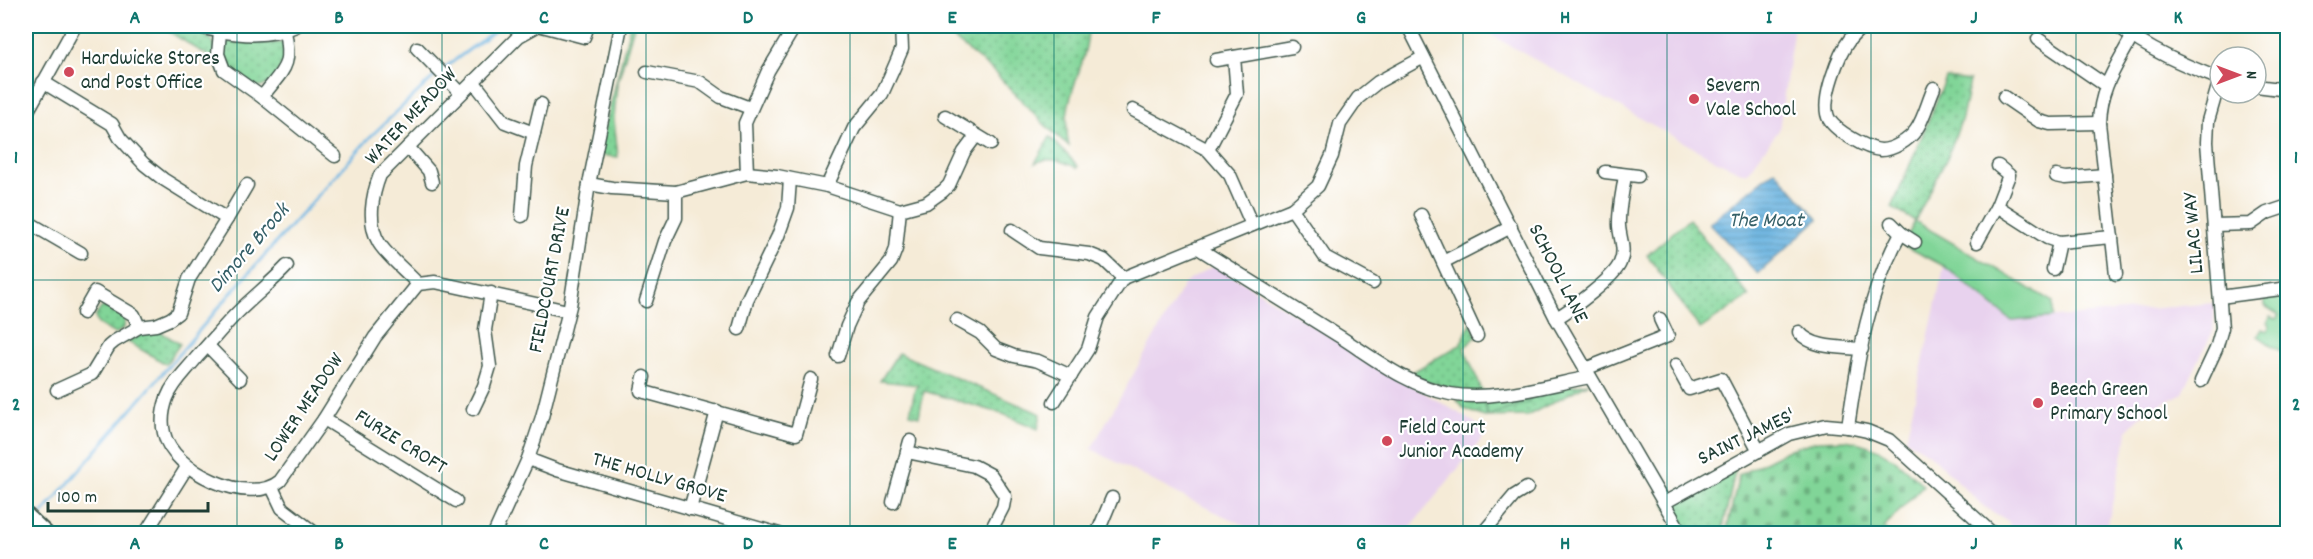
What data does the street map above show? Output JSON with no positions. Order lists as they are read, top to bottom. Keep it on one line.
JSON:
{"streets":{"street":["WATER MEADOW","LILAC WAY","SCHOOL LANE","FIELDCOURT DRIVE","LOWER MEADOW","SAINT JAMES'","FURZE CROFT","THE HOLLY GROVE"]},"crossings":[["WATER MEADOW","LOWER MEADOW"],["SCHOOL LANE","SAINT JAMES'"],["FIELDCOURT DRIVE","THE HOLLY GROVE"],["LOWER MEADOW","FURZE CROFT"]],"water":["The Moat","Dimore Brook"],"places":["Hardwicke Stores and Post Office","Severn Vale School","Beech Green Primary School","Field Court Junior Academy"],"scale_bar":"100 m","north":"right","grid":{"columns":["A","B","C","D","E","F","G","H","I","J","K"],"rows":["1","2"]}}
